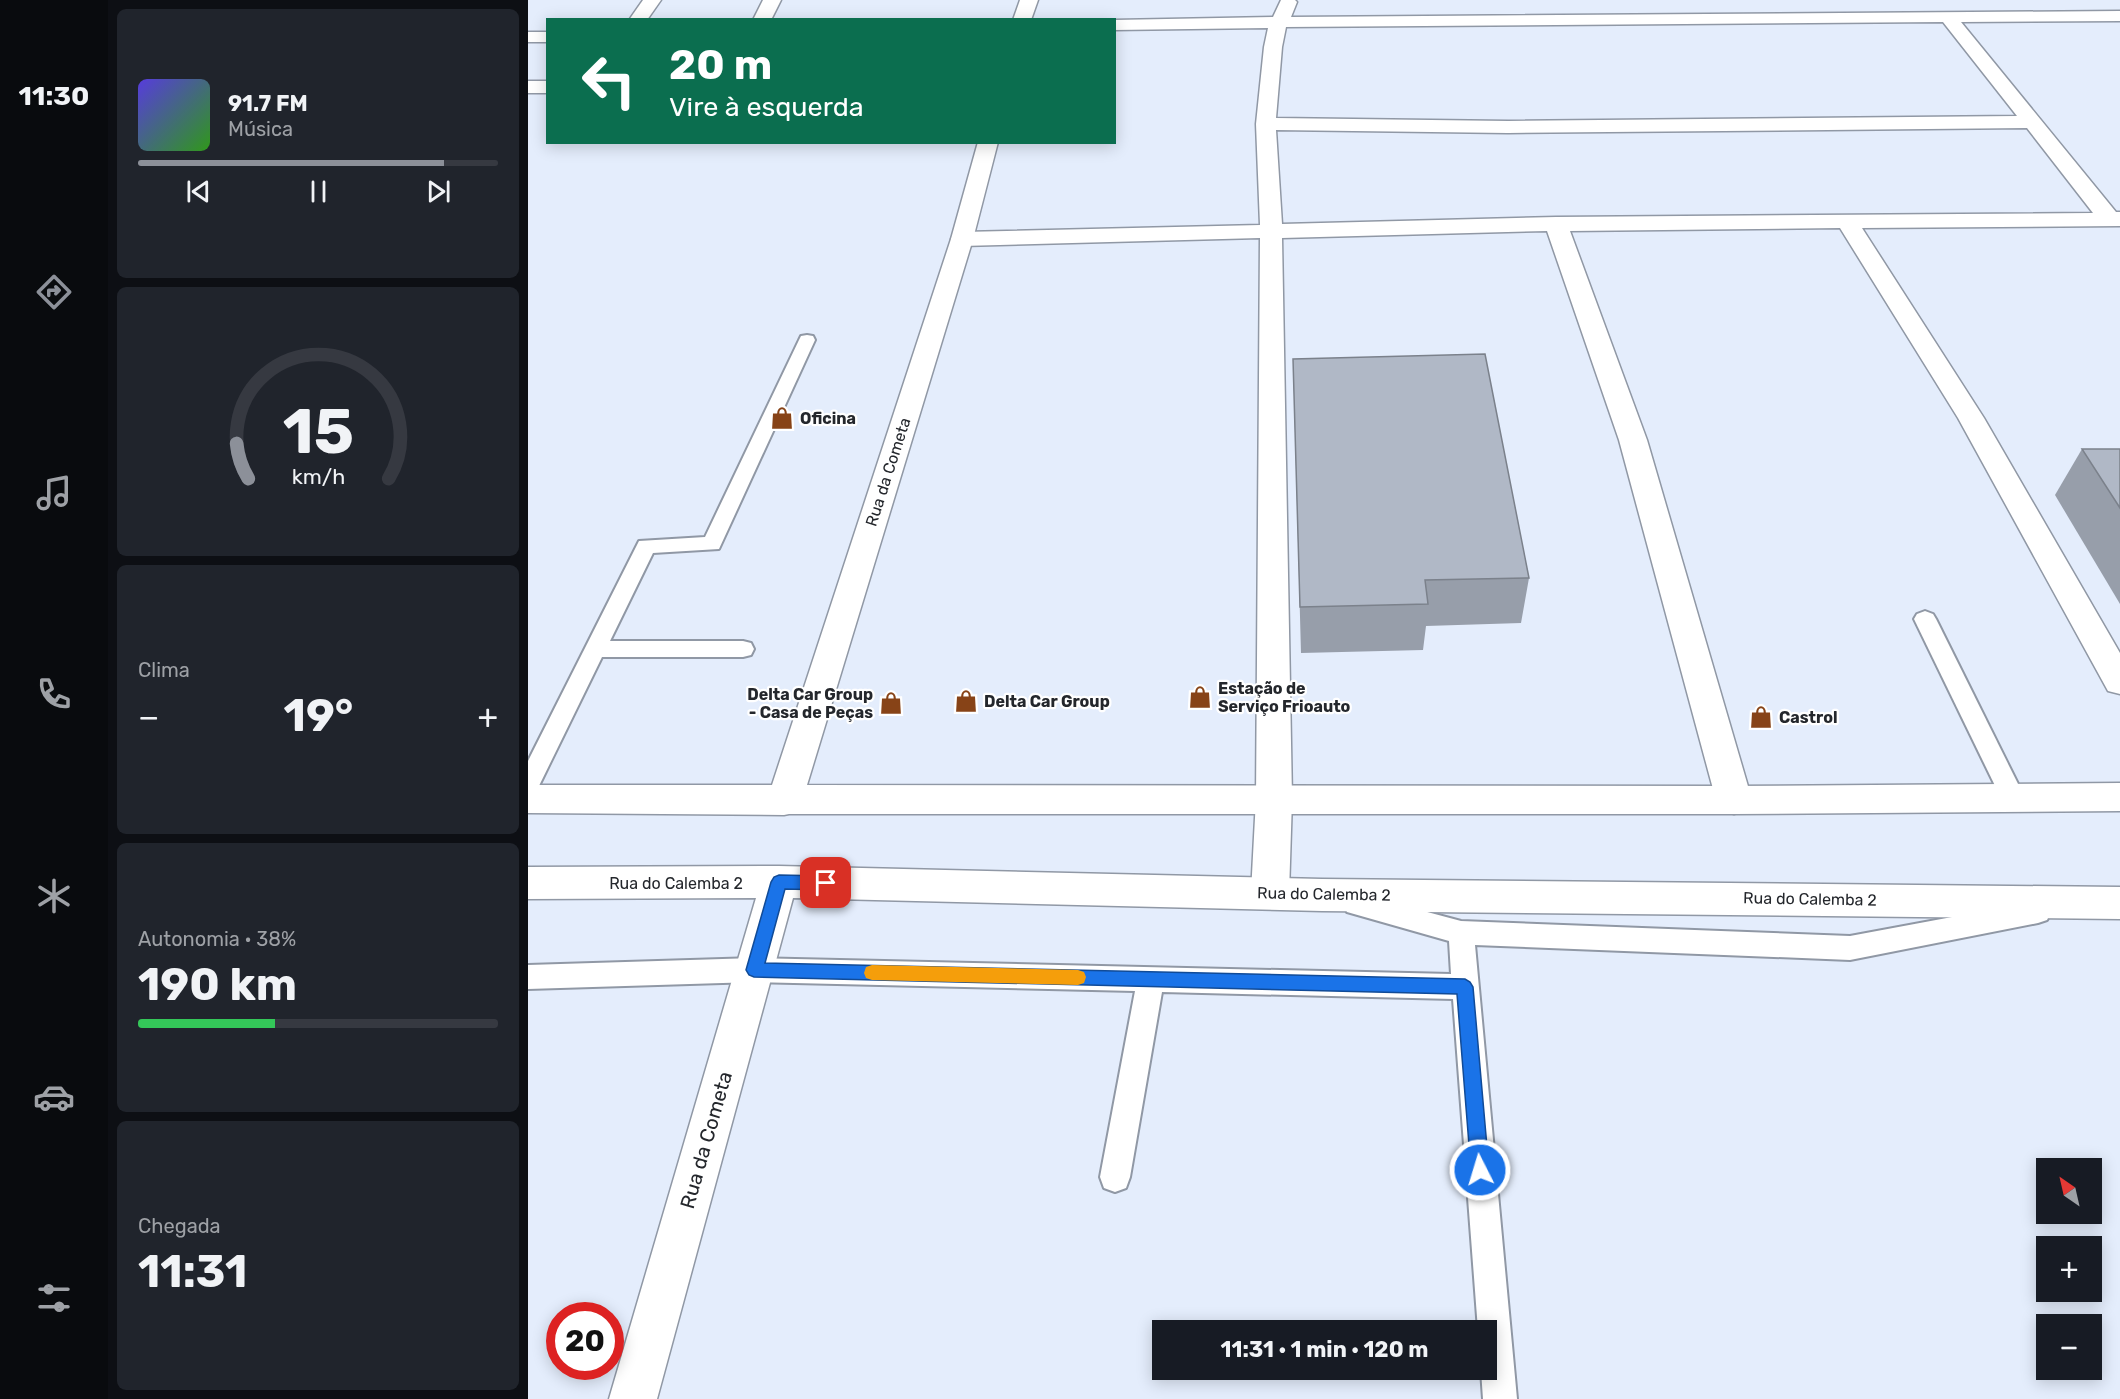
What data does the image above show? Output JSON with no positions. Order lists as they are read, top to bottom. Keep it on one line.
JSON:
{"streets":{"street":["Rua da Cometa","Rua do Calemba 2"]},"crossings":[["Rua da Cometa","Rua do Calemba 2"]],"places":{"shop":["Oficina","Estação de Serviço Frioauto","Delta Car Group","Delta Car Group - Casa de Peças","Castrol"]},"north":"top left","page":{"tabs":"11:30","turn":["20 m","Vire à esquerda"],"song":["91.7 FM","Música"],"tile":["Clima",["Autonomia · 38%","190 km"],["Chegada","11:31"]],"heat":["−","19°","+"],"map_buttons":["+","−"],"limit":"20","trip":"11:31 · 1 min · 120 m","gauge":["15","km/h"]}}
